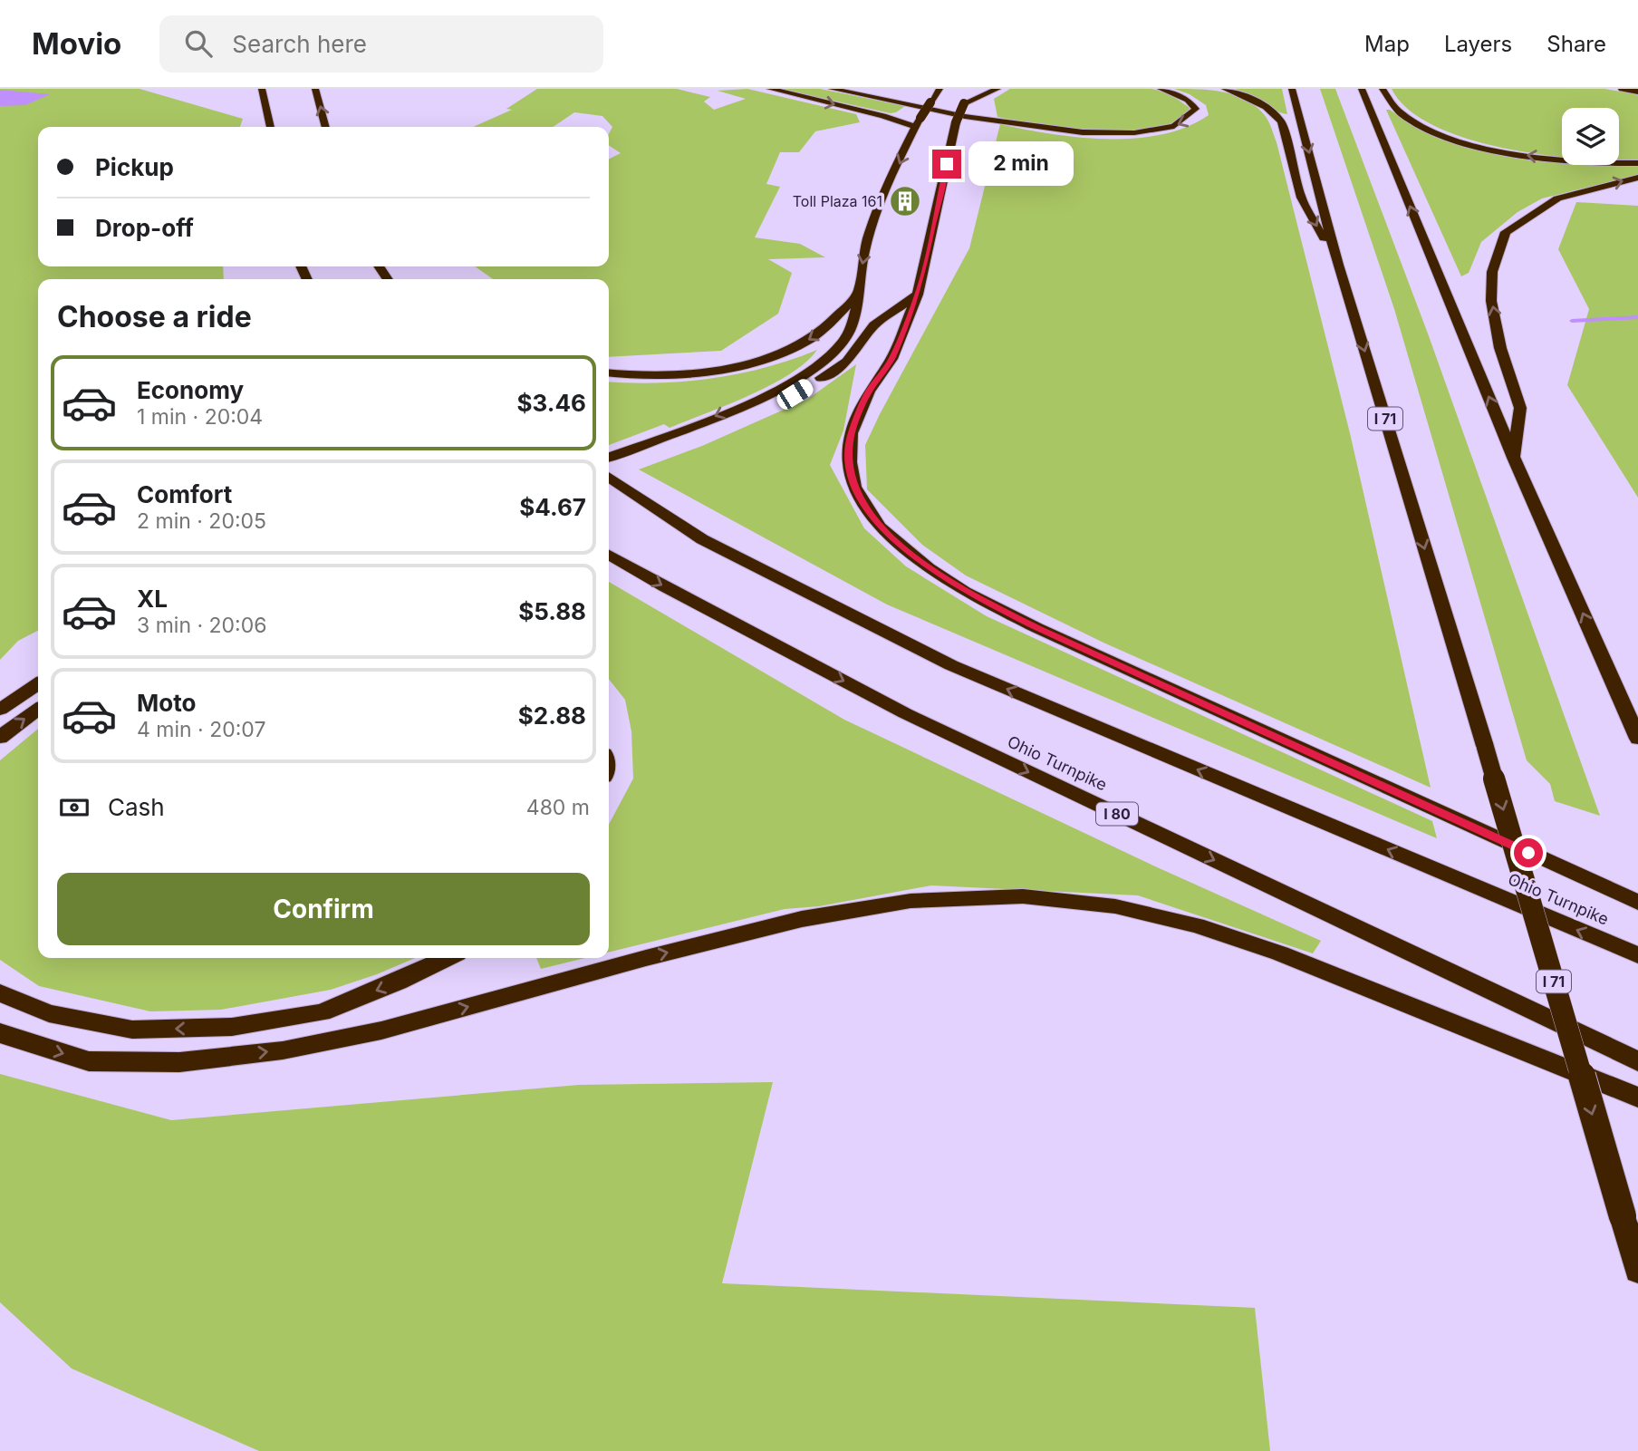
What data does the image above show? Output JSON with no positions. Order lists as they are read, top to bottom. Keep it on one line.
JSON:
{"streets":{"highway":["I 71","Ohio Turnpike","I 80"]},"places":{"building":["Toll Plaza 161"]},"page":{"header":"Movio","search":"Search here","nav":["Map","Layers","Share"],"banner":["Pickup","Drop-off"],"bubble":"2 min","heading":"Choose a ride","list":[{"name":"Economy","note":"1 min · 20:04","value":"$3.46"},{"name":"Comfort","note":"2 min · 20:05","value":"$4.67"},{"name":"XL","note":"3 min · 20:06","value":"$5.88"},{"name":"Moto","note":"4 min · 20:07","value":"$2.88"}],"pay":["Cash","480 m"],"buttons":"Confirm"}}
